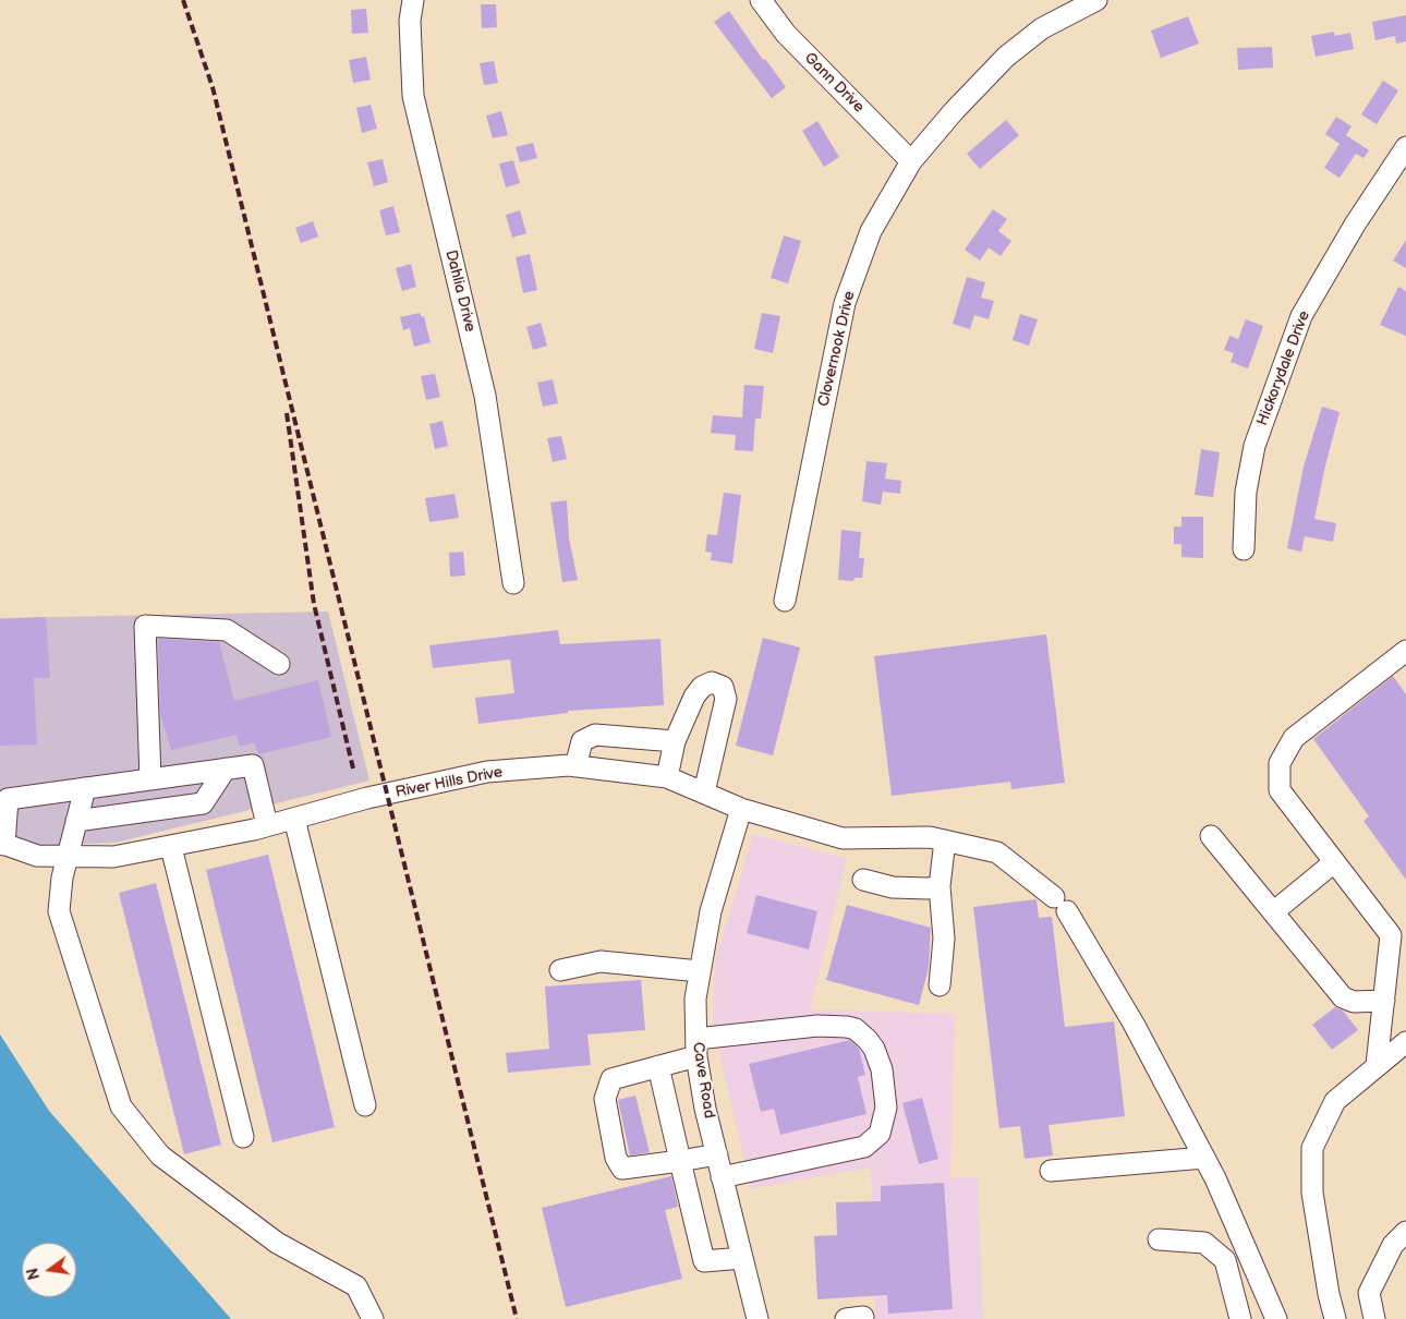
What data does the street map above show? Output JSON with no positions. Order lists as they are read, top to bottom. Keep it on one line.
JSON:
{"streets":{"street":["Gann Drive","Dahlia Drive","Clovernook Drive","Hickorydale Drive","River Hills Drive","Cave Road"]},"crossings":[["Gann Drive","Clovernook Drive"],["River Hills Drive","Cave Road"]],"north":"left"}
